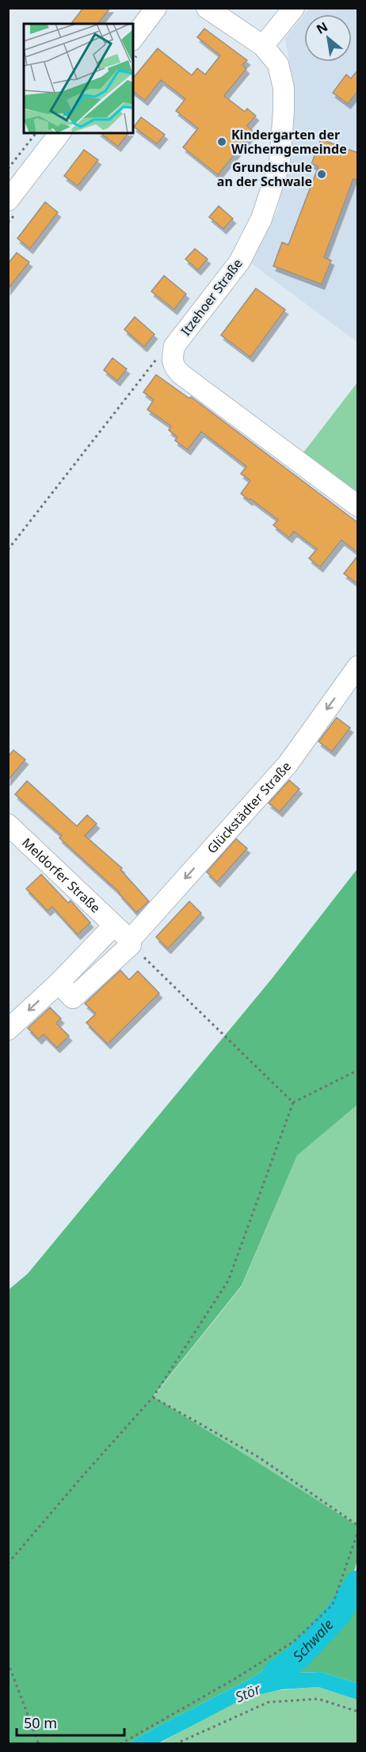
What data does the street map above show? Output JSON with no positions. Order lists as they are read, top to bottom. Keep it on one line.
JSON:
{"streets":{"street":["Itzehoer Straße","Glückstädter Straße","Meldorfer Straße"]},"one_way":["Glückstädter Straße"],"water":["Schwale","Stör"],"places":["Kindergarten der Wicherngemeinde","Grundschule an der Schwale"],"scale_bar":"50 m","north":"top left"}
